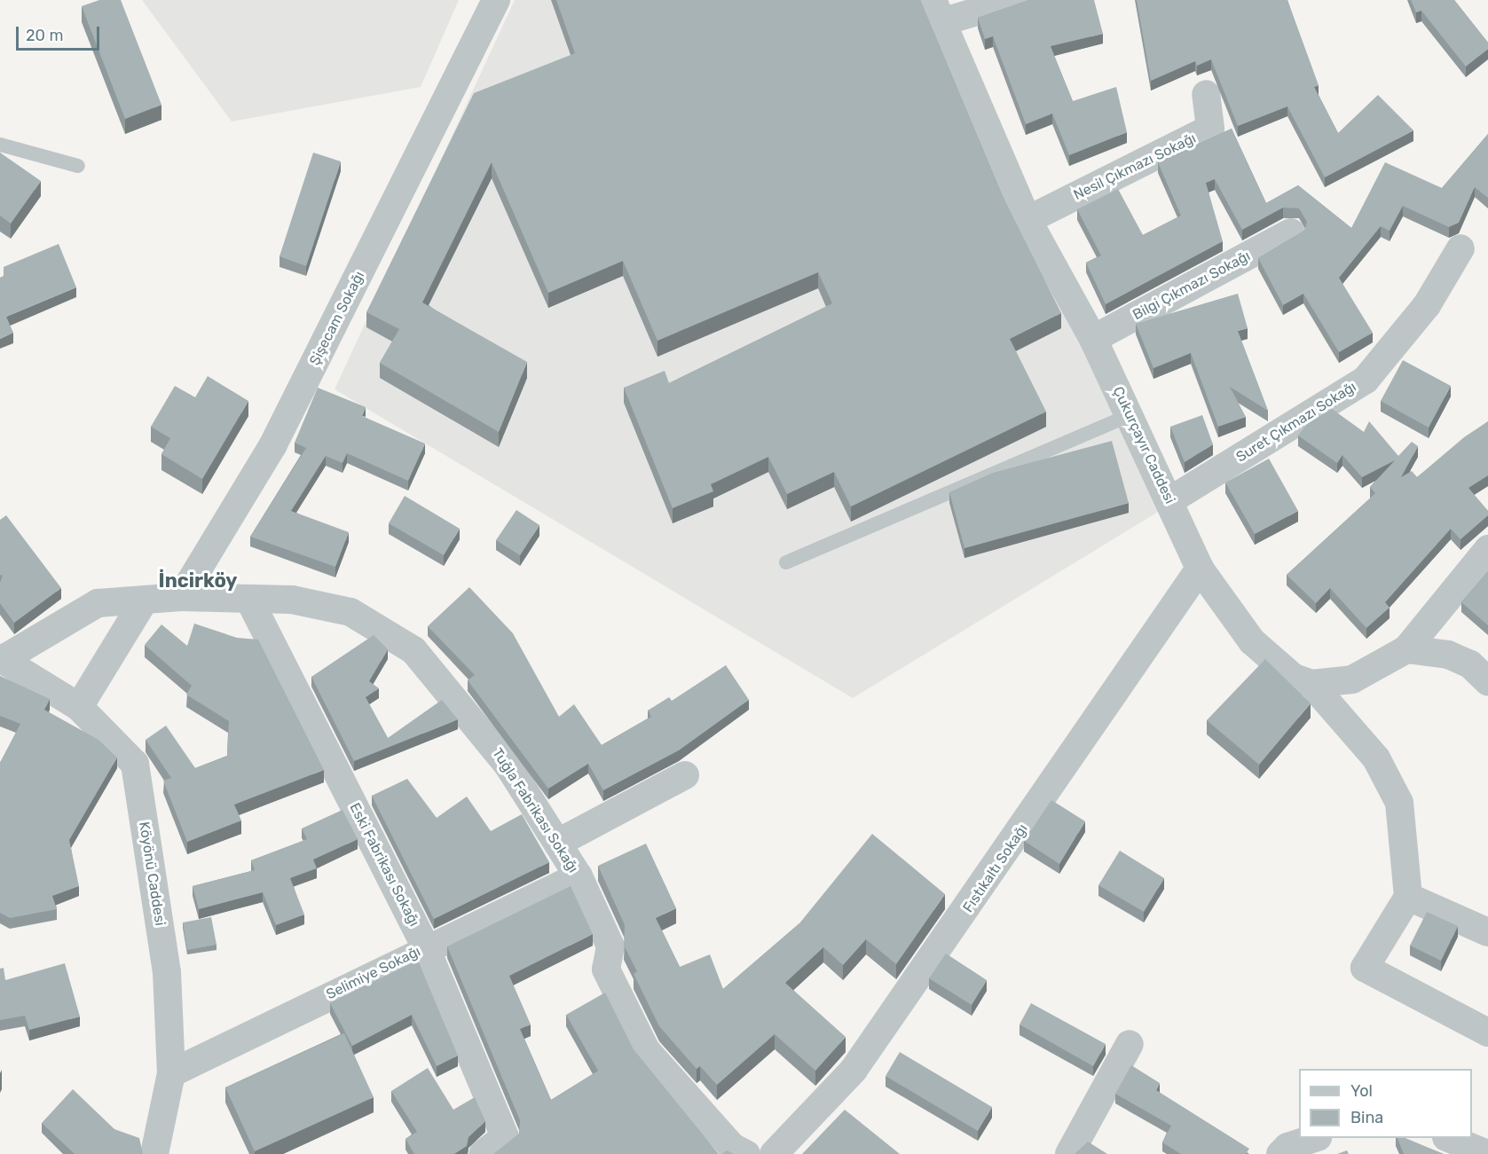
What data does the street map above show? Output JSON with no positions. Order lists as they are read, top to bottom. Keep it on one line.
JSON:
{"streets":{"street":["Nesil Çıkmazı Sokağı","Bilgi Çıkmazı Sokağı","Şişecam Sokağı","Suret Çıkmazı Sokağı","Çukurçayır Caddesi","Tuğla Fabrikası Sokağı","Eski Fabrikası Sokağı","Fıstıkaltı Sokağı","Köyönü Caddesi","Selimiye Sokağı"]},"crossings":[["Nesil Çıkmazı Sokağı","Çukurçayır Caddesi"],["Bilgi Çıkmazı Sokağı","Çukurçayır Caddesi"],["Şişecam Sokağı","Tuğla Fabrikası Sokağı"],["Suret Çıkmazı Sokağı","Çukurçayır Caddesi"],["Çukurçayır Caddesi","Fıstıkaltı Sokağı"],["Tuğla Fabrikası Sokağı","Eski Fabrikası Sokağı"],["Tuğla Fabrikası Sokağı","Selimiye Sokağı"],["Eski Fabrikası Sokağı","Selimiye Sokağı"],["Köyönü Caddesi","Selimiye Sokağı"]],"districts":["İncirköy"],"legend":["Yol","Bina"],"scale_bar":"20 m"}
